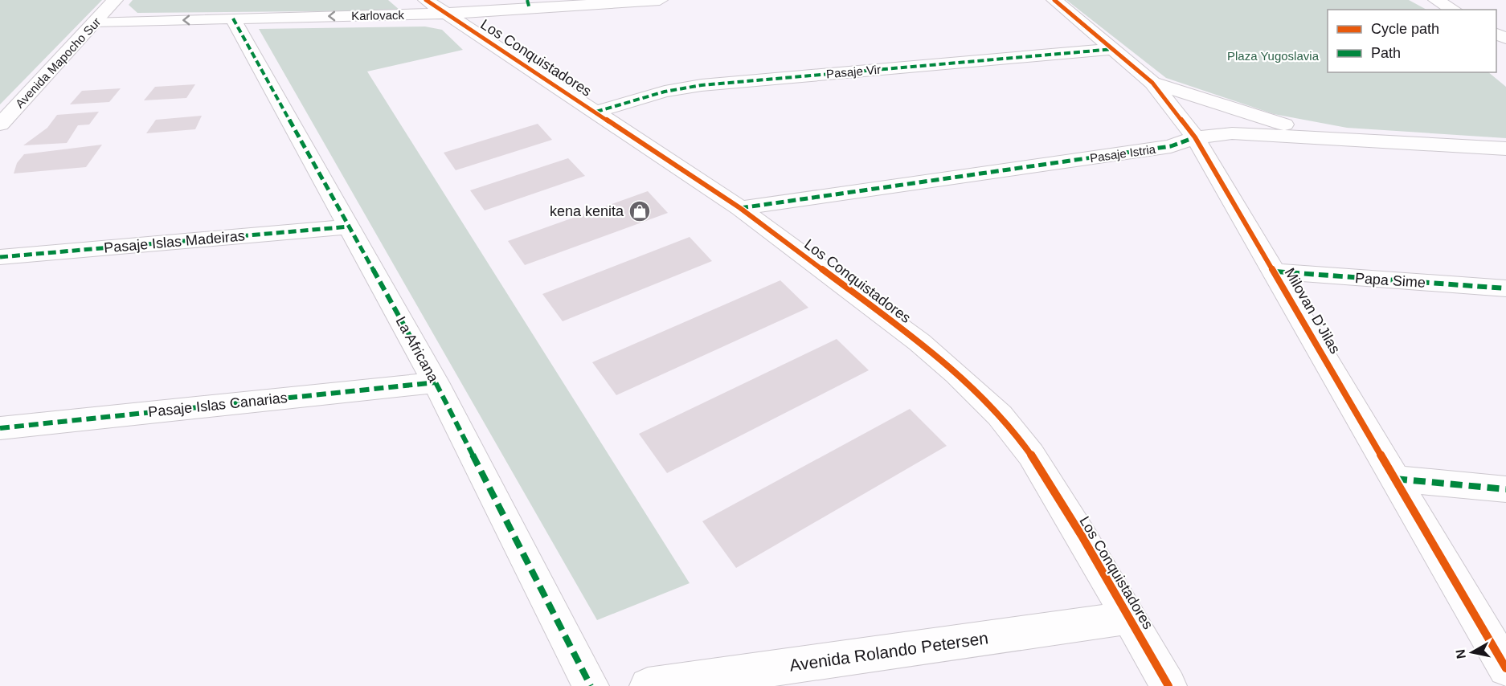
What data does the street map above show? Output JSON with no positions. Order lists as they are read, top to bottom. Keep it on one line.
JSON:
{"streets":{"street":["Karlovack","Los Conquistadores","Avenida Mapocho Sur","Pasaje Vir","Pasaje Istria","Pasaje Islas Madeiras","Papa Sime","Milovan D'Jilas","La Africana","Pasaje Islas Canarias","Avenida Rolando Petersen"]},"crossings":[["Karlovack","Los Conquistadores"],["Karlovack","Avenida Mapocho Sur"],["Karlovack","La Africana"],["Los Conquistadores","Pasaje Vir"],["Los Conquistadores","Pasaje Istria"],["Los Conquistadores","Avenida Rolando Petersen"],["Pasaje Vir","Milovan D'Jilas"],["Pasaje Istria","Milovan D'Jilas"],["Pasaje Islas Madeiras","La Africana"],["Papa Sime","Milovan D'Jilas"],["La Africana","Pasaje Islas Canarias"]],"one_way":["Karlovack"],"parks":["Plaza Yugoslavia"],"places":{"shop":["kena kenita"]},"legend":["Cycle path","Path"],"north":"left"}
